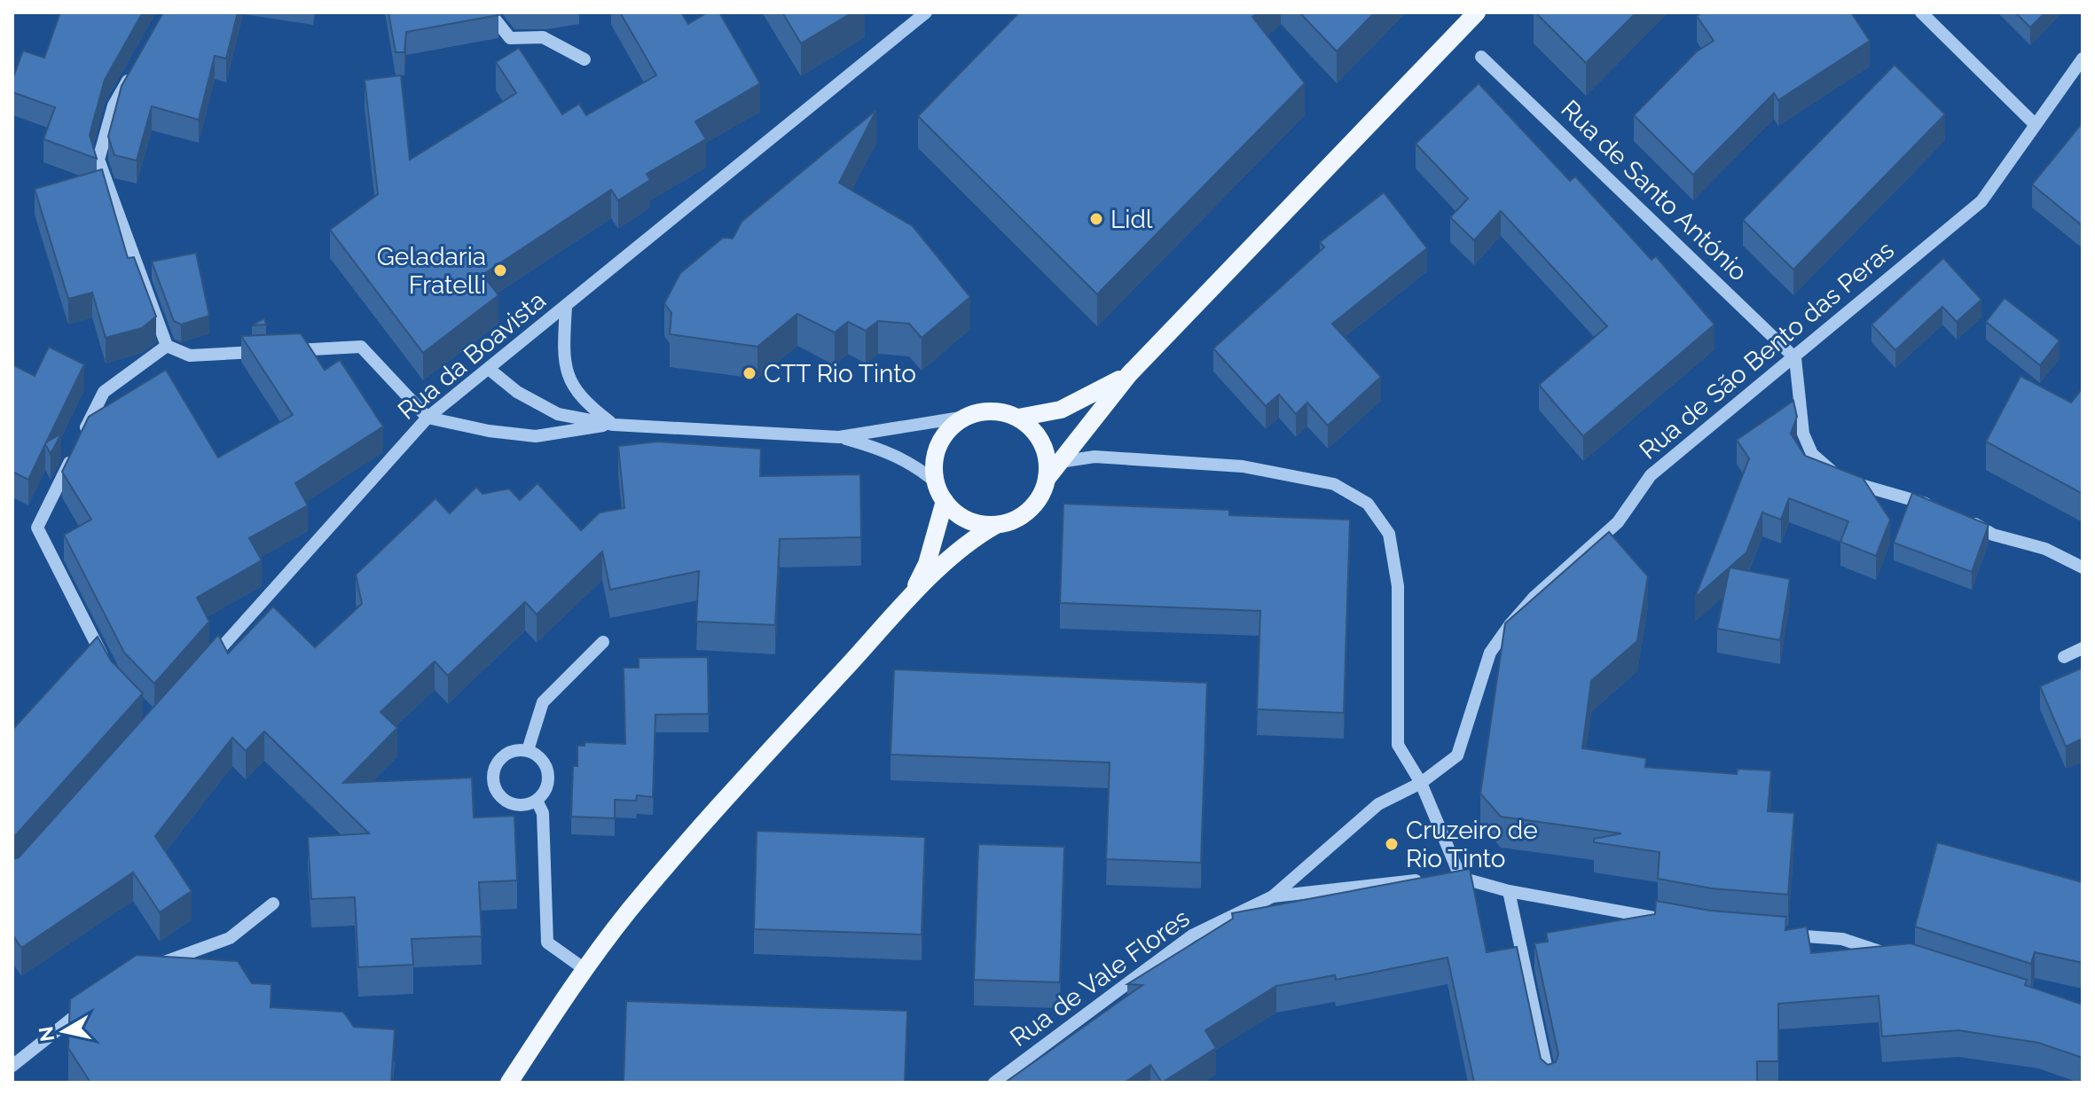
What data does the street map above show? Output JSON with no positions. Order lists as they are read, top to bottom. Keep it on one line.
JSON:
{"streets":{"street":["Rua de Santo António","Rua de São Bento das Peras","Rua da Boavista","Rua de Vale Flores"]},"crossings":[["Rua de Santo António","Rua de São Bento das Peras"],["Rua de São Bento das Peras","Rua de Vale Flores"]],"places":["Lidl","Geladaria Fratelli","CTT Rio Tinto","Cruzeiro de Rio Tinto"],"north":"left"}
